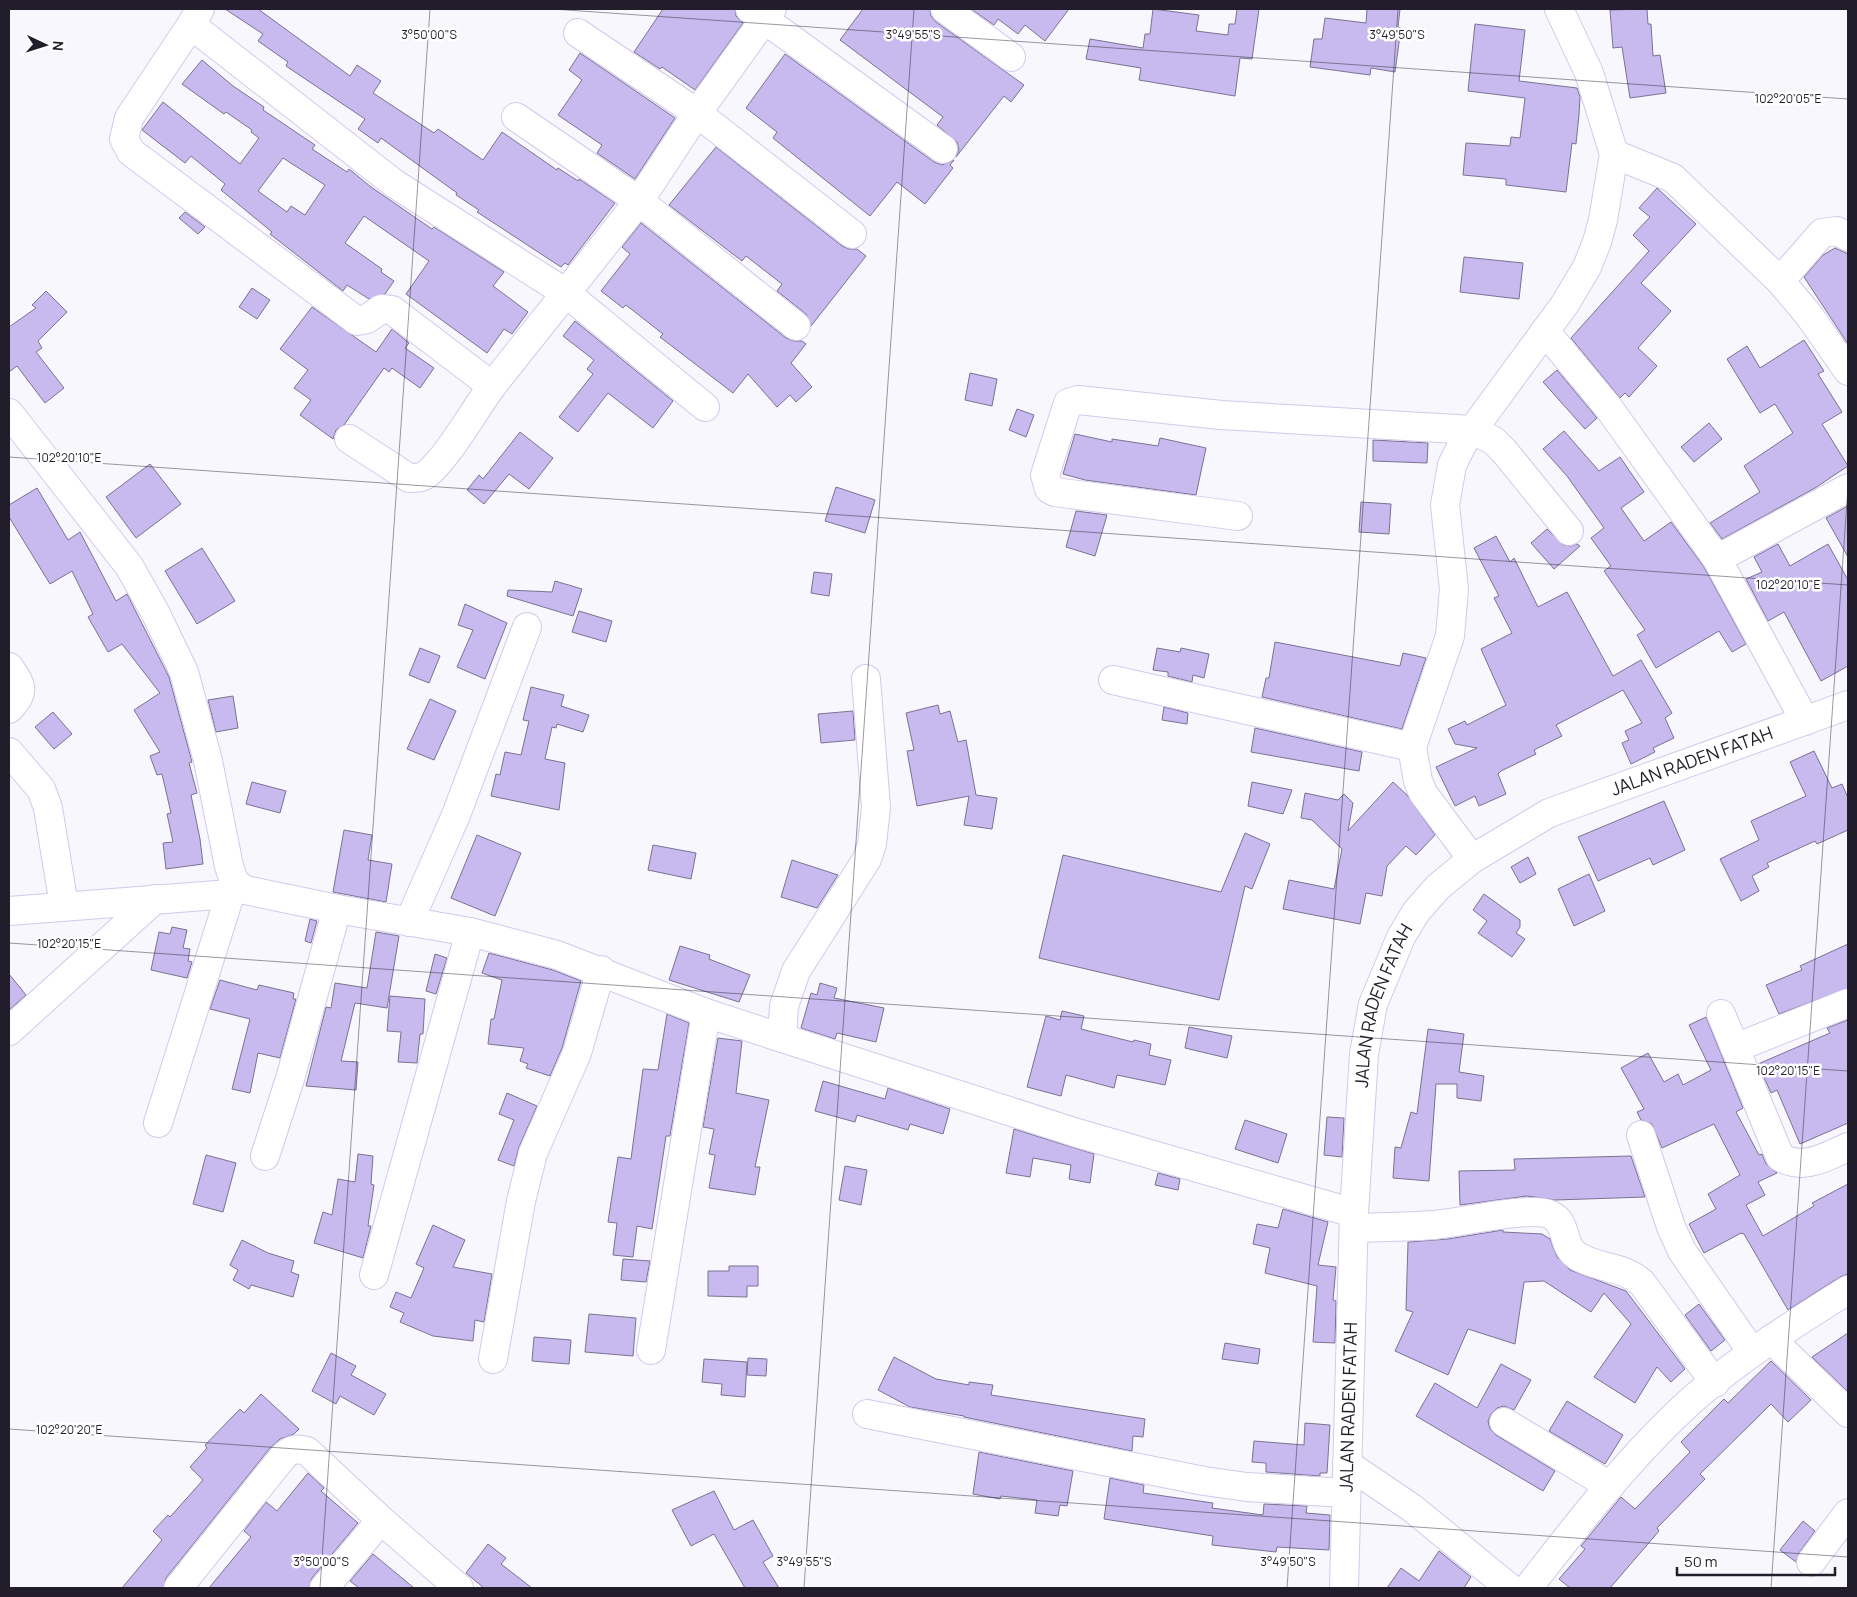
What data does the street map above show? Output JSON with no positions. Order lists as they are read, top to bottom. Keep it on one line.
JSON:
{"streets":{"main road":["JALAN RADEN FATAH"]},"scale_bar":"50 m","north":"right","coordinates":["3°50'00\"S","3°49'55\"S","3°49'50\"S","102°20'05\"E","102°20'10\"E","102°20'15\"E","102°20'20\"E"]}
